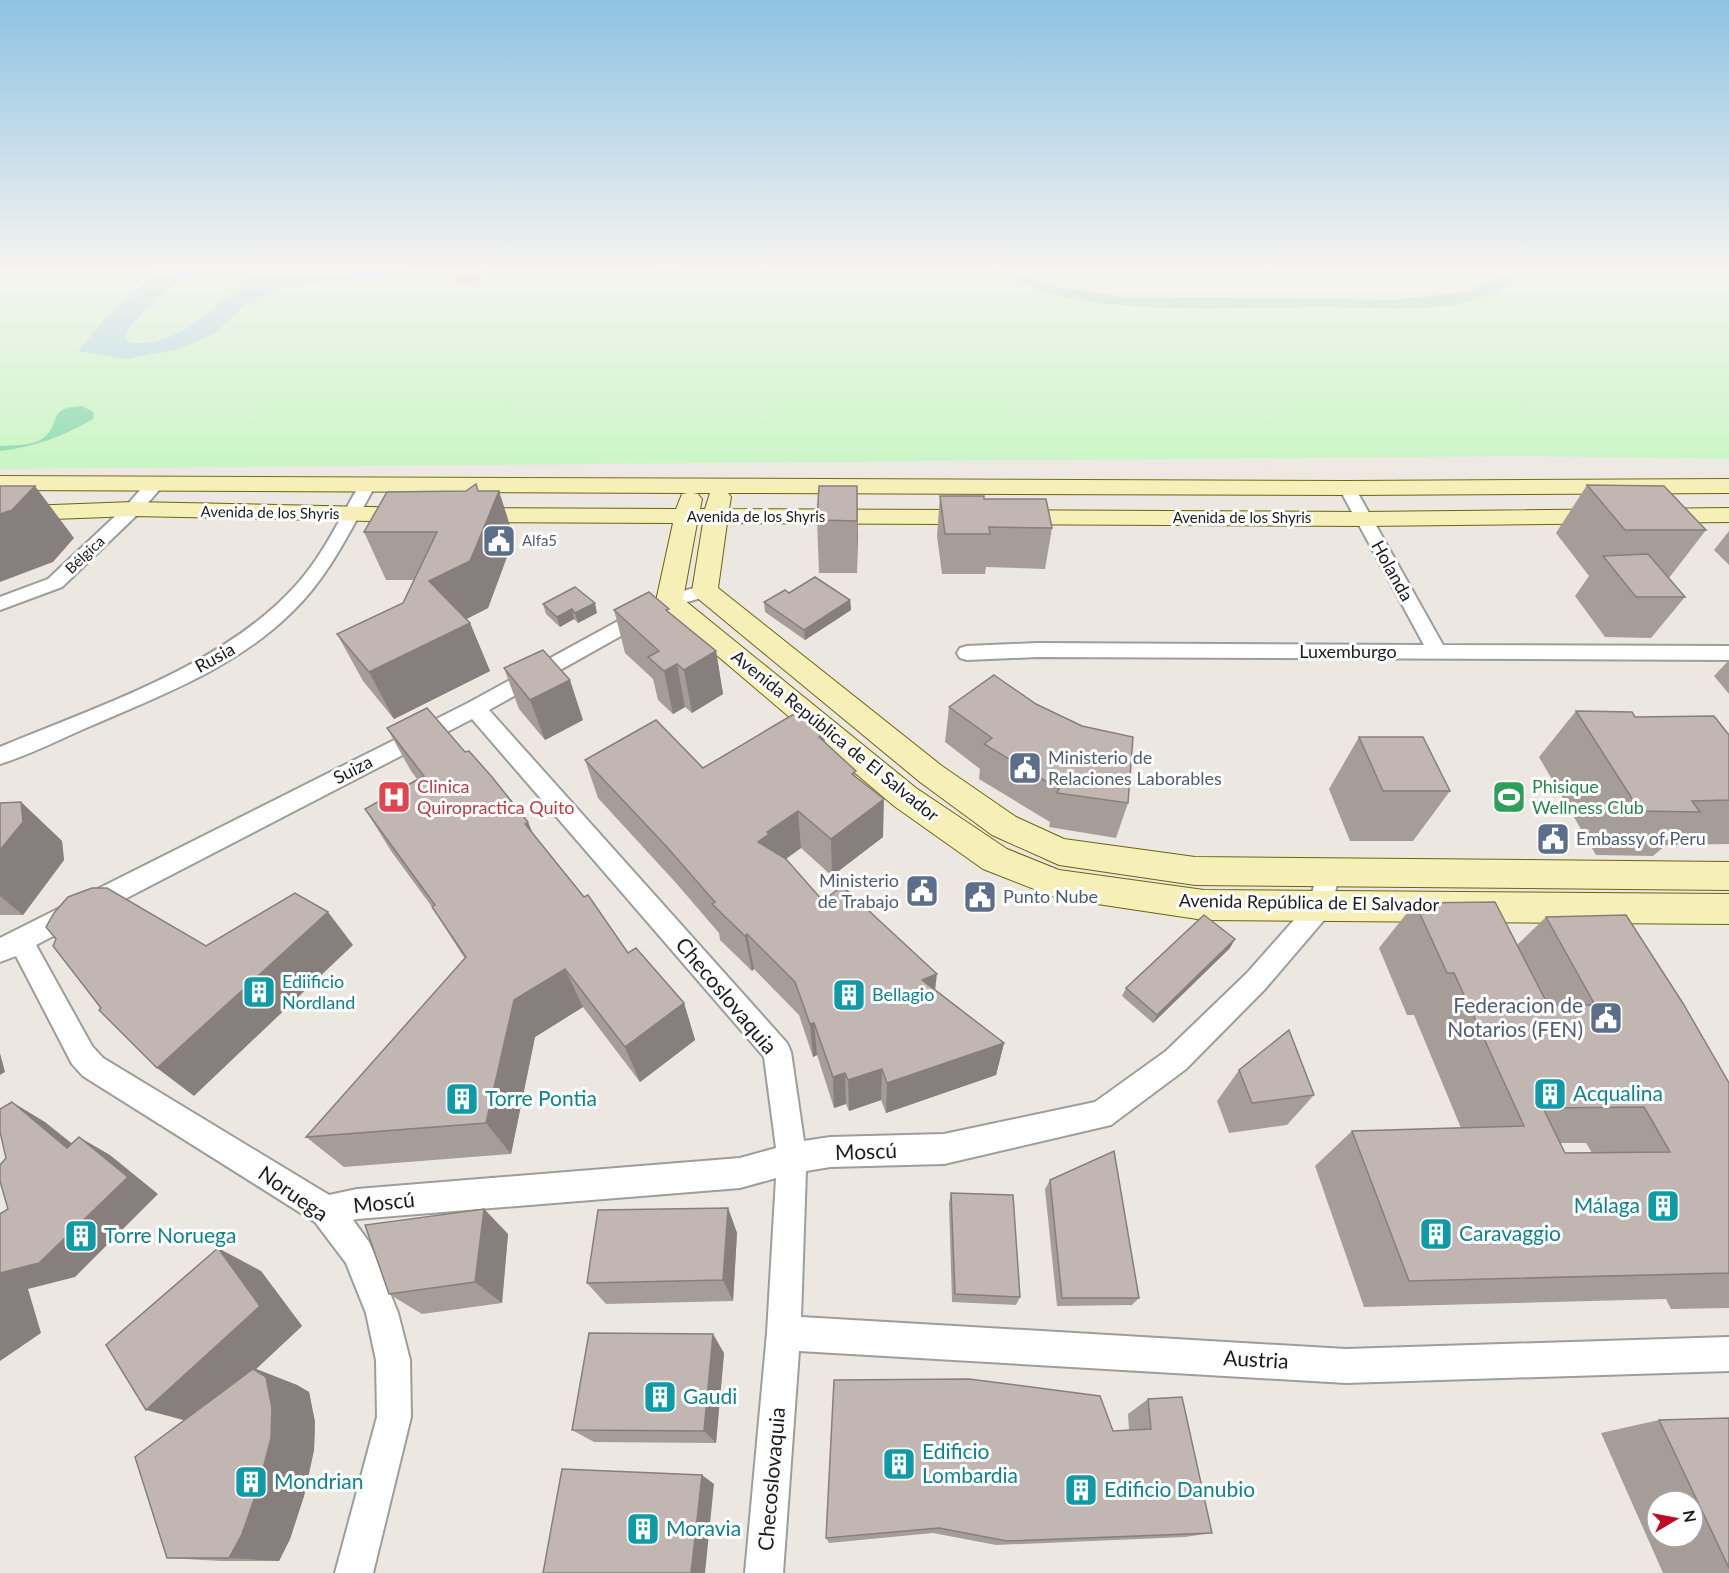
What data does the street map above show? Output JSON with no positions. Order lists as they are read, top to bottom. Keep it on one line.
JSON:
{"streets":{"main road":["Avenida de los Shyris","Avenida República de El Salvador"],"street":["Bélgica","Holanda","Luxemburgo","Rusia","Suiza","Checoslovaquia","Moscú","Noruega","Austria"]},"crossings":[["Avenida de los Shyris","Bélgica"],["Avenida de los Shyris","Holanda"],["Avenida de los Shyris","Rusia"],["Holanda","Luxemburgo"],["Avenida República de El Salvador","Suiza"],["Avenida República de El Salvador","Moscú"],["Suiza","Checoslovaquia"],["Suiza","Noruega"],["Checoslovaquia","Moscú"],["Checoslovaquia","Austria"],["Moscú","Noruega"]],"places":{"public building":["Alfa5","Ministerio de Relaciones Laborables","Embassy of Peru","Ministerio de Trabajo","Punto Nube","Federacion de Notarios (FEN)"],"hospital":["Clinica Quiropractica Quito"],"sports":["Phisique Wellness Club"],"building":["Ediificio Nordland","Bellagio","Acqualina","Torre Pontia","Málaga","Caravaggio","Torre Noruega","Gaudi","Edificio Lombardia","Mondrian","Edificio Danubio","Moravia"]},"north":"right"}
